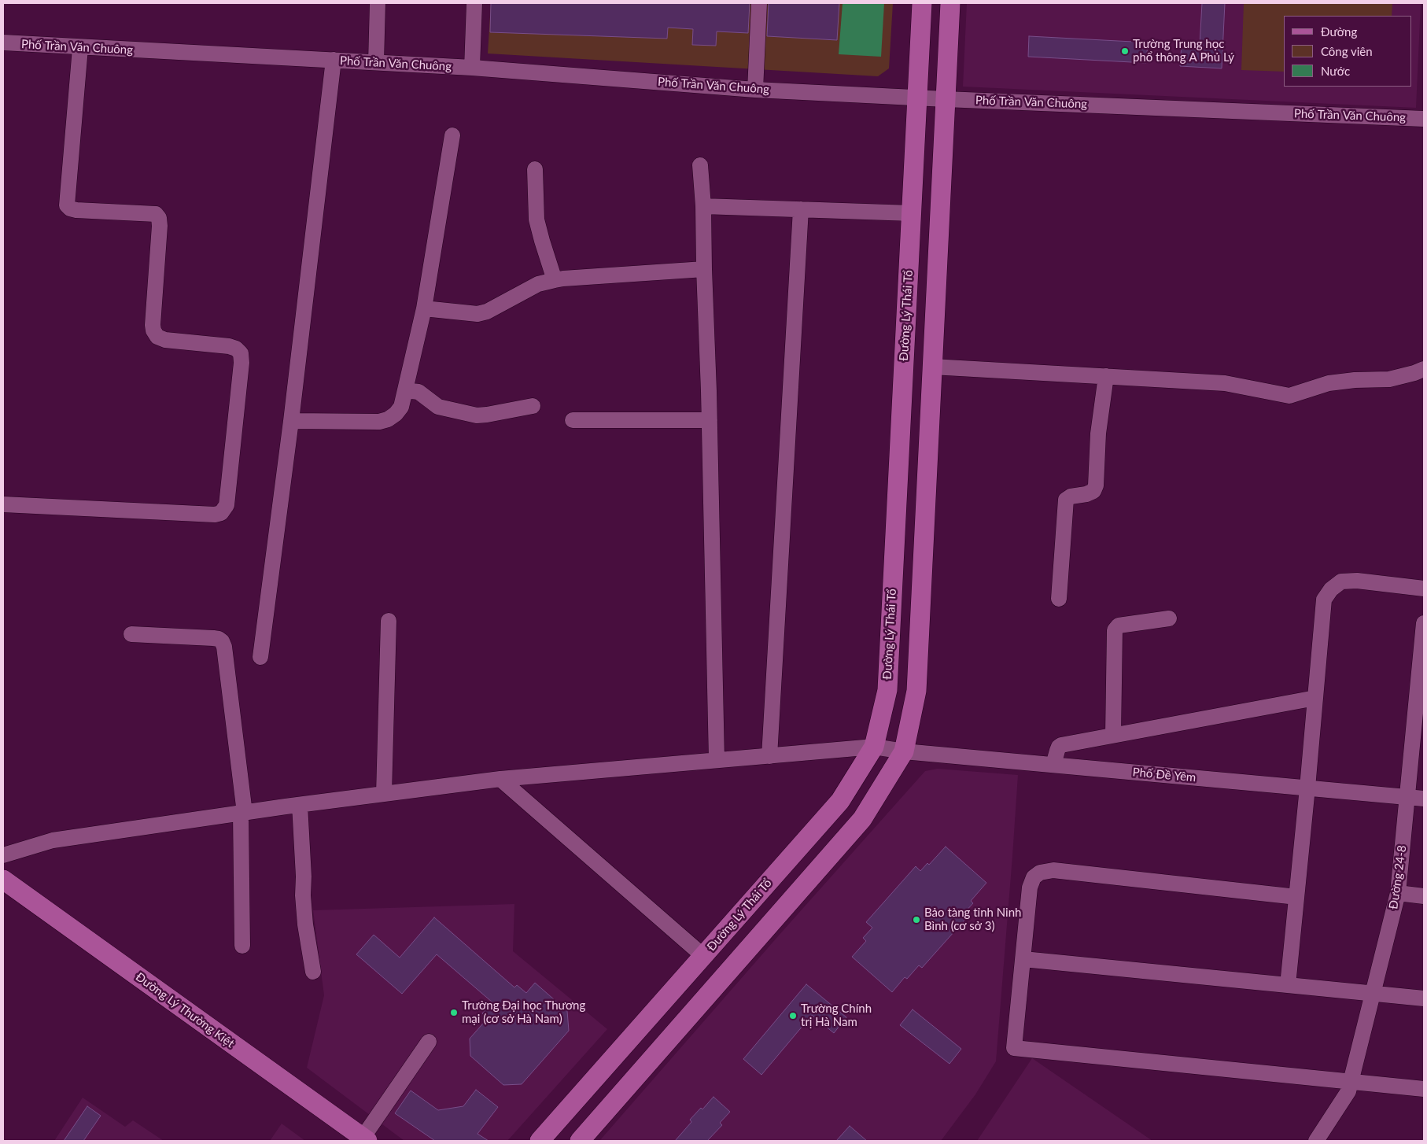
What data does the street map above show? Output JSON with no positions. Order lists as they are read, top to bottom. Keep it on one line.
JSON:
{"streets":{"main road":["Đường Lý Thái Tổ","Đường Lý Thường Kiệt"],"street":["Phố Trần Văn Chuông","Phố Đề Yêm","Đường 24-8"]},"crossings":[["Phố Trần Văn Chuông","Đường Lý Thái Tổ"],["Đường Lý Thái Tổ","Phố Đề Yêm"],["Phố Đề Yêm","Đường 24-8"]],"places":["Trường Trung học phổ thông A Phủ Lý","Bảo tàng tỉnh Ninh Bình (cơ sở 3)","Trường Đại học Thương mại (cơ sở Hà Nam)","Trường Chính trị Hà Nam"],"legend":["Đường","Công viên","Nước"]}
